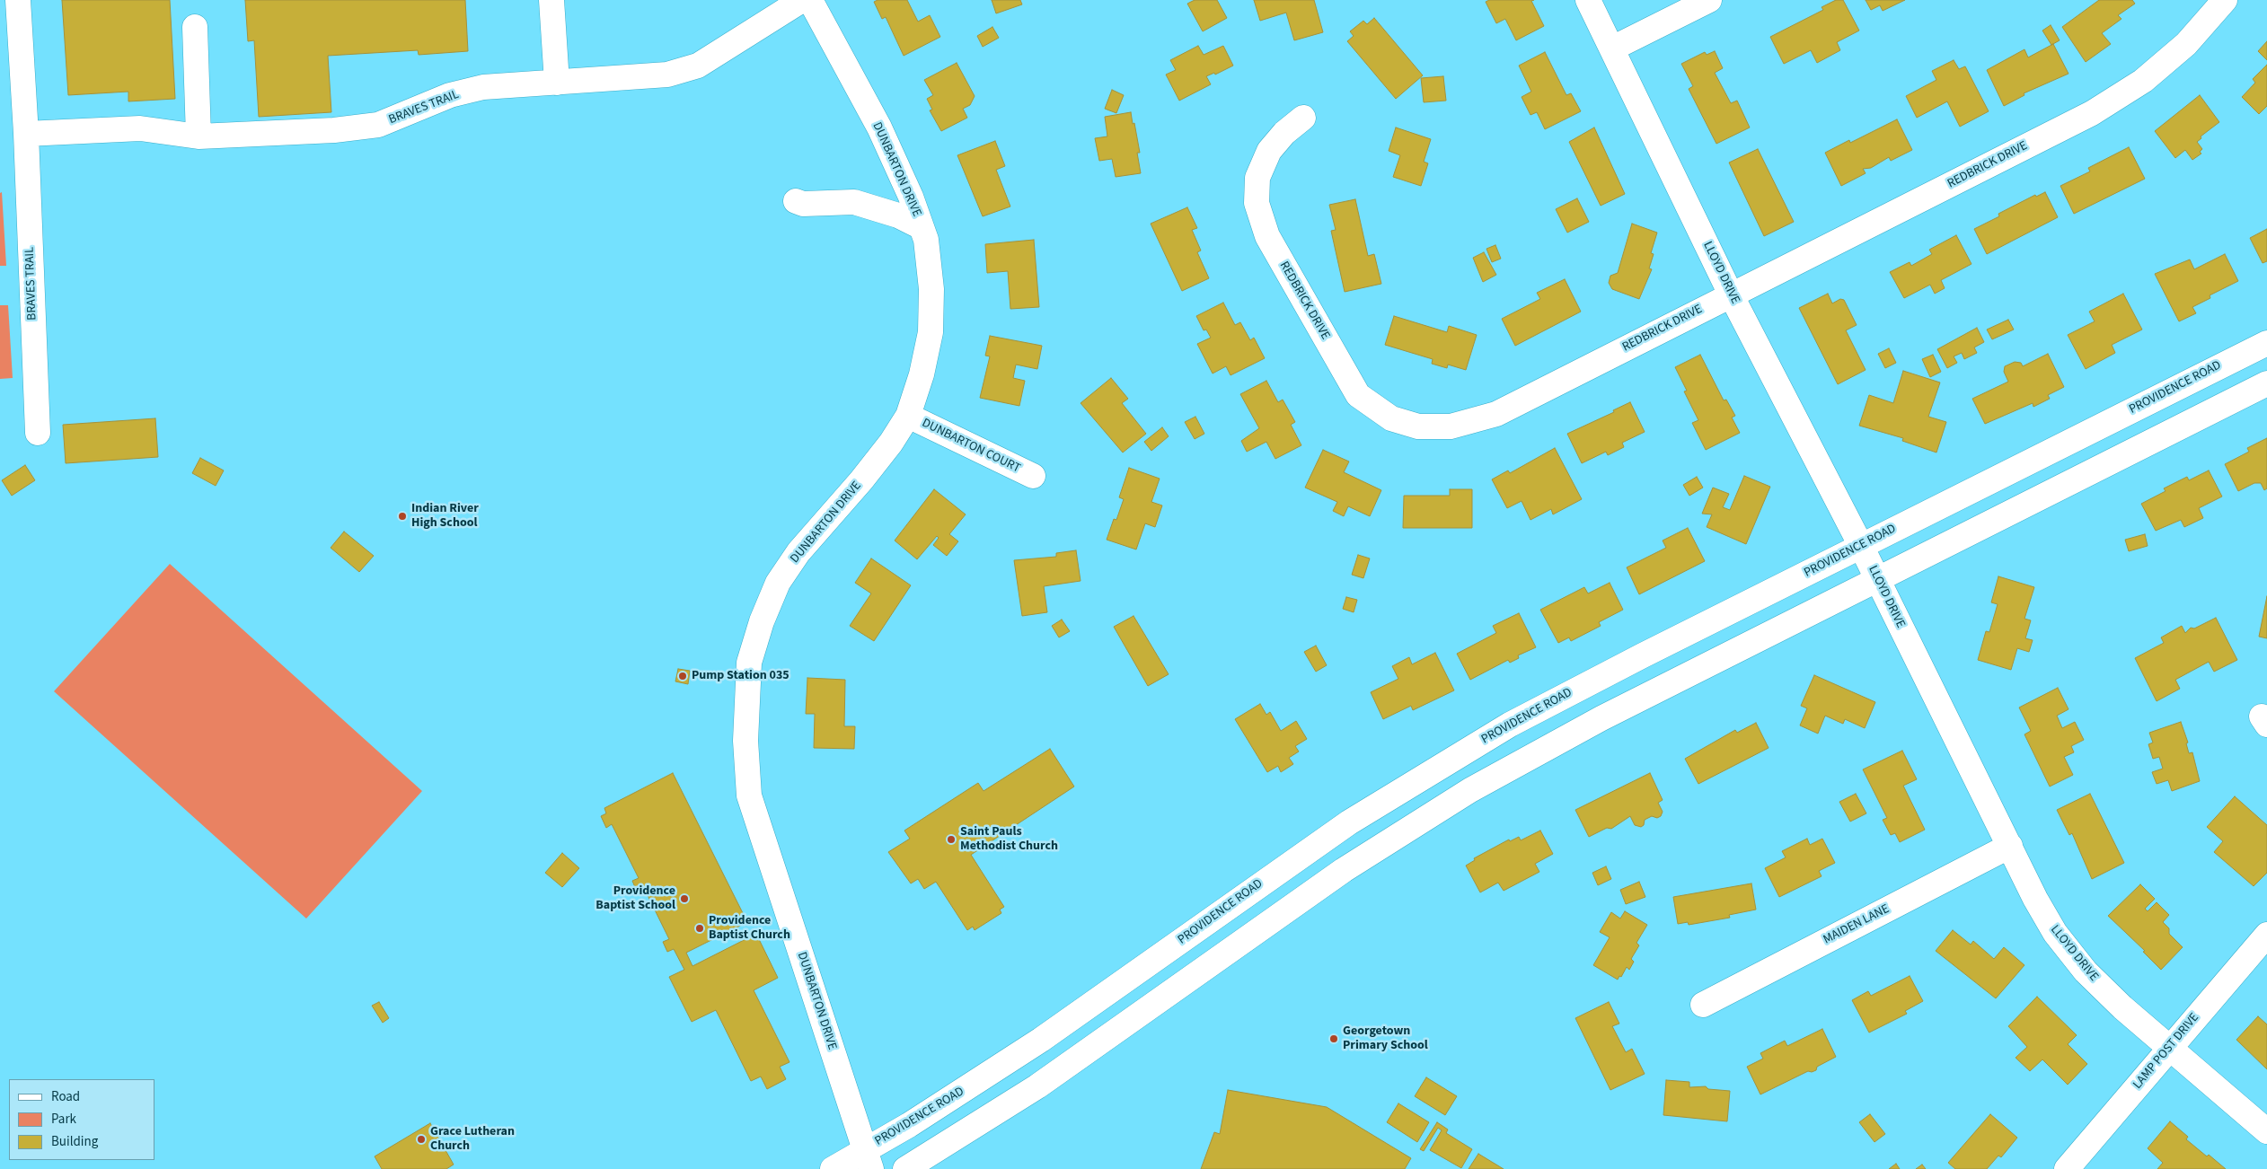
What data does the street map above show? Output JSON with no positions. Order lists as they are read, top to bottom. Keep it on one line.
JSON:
{"streets":{"street":["BRAVES TRAIL","REDBRICK DRIVE","DUNBARTON DRIVE","LLOYD DRIVE","PROVIDENCE ROAD","DUNBARTON COURT","MAIDEN LANE","LAMP POST DRIVE"]},"crossings":[["REDBRICK DRIVE","LLOYD DRIVE"],["DUNBARTON DRIVE","PROVIDENCE ROAD"],["DUNBARTON DRIVE","DUNBARTON COURT"],["LLOYD DRIVE","PROVIDENCE ROAD"],["LLOYD DRIVE","MAIDEN LANE"],["LLOYD DRIVE","LAMP POST DRIVE"]],"places":["Indian River High School","Pump Station 035","Saint Pauls Methodist Church","Providence Baptist School","Providence Baptist Church","Georgetown Primary School","Grace Lutheran Church"],"legend":["Road","Park","Building"]}
